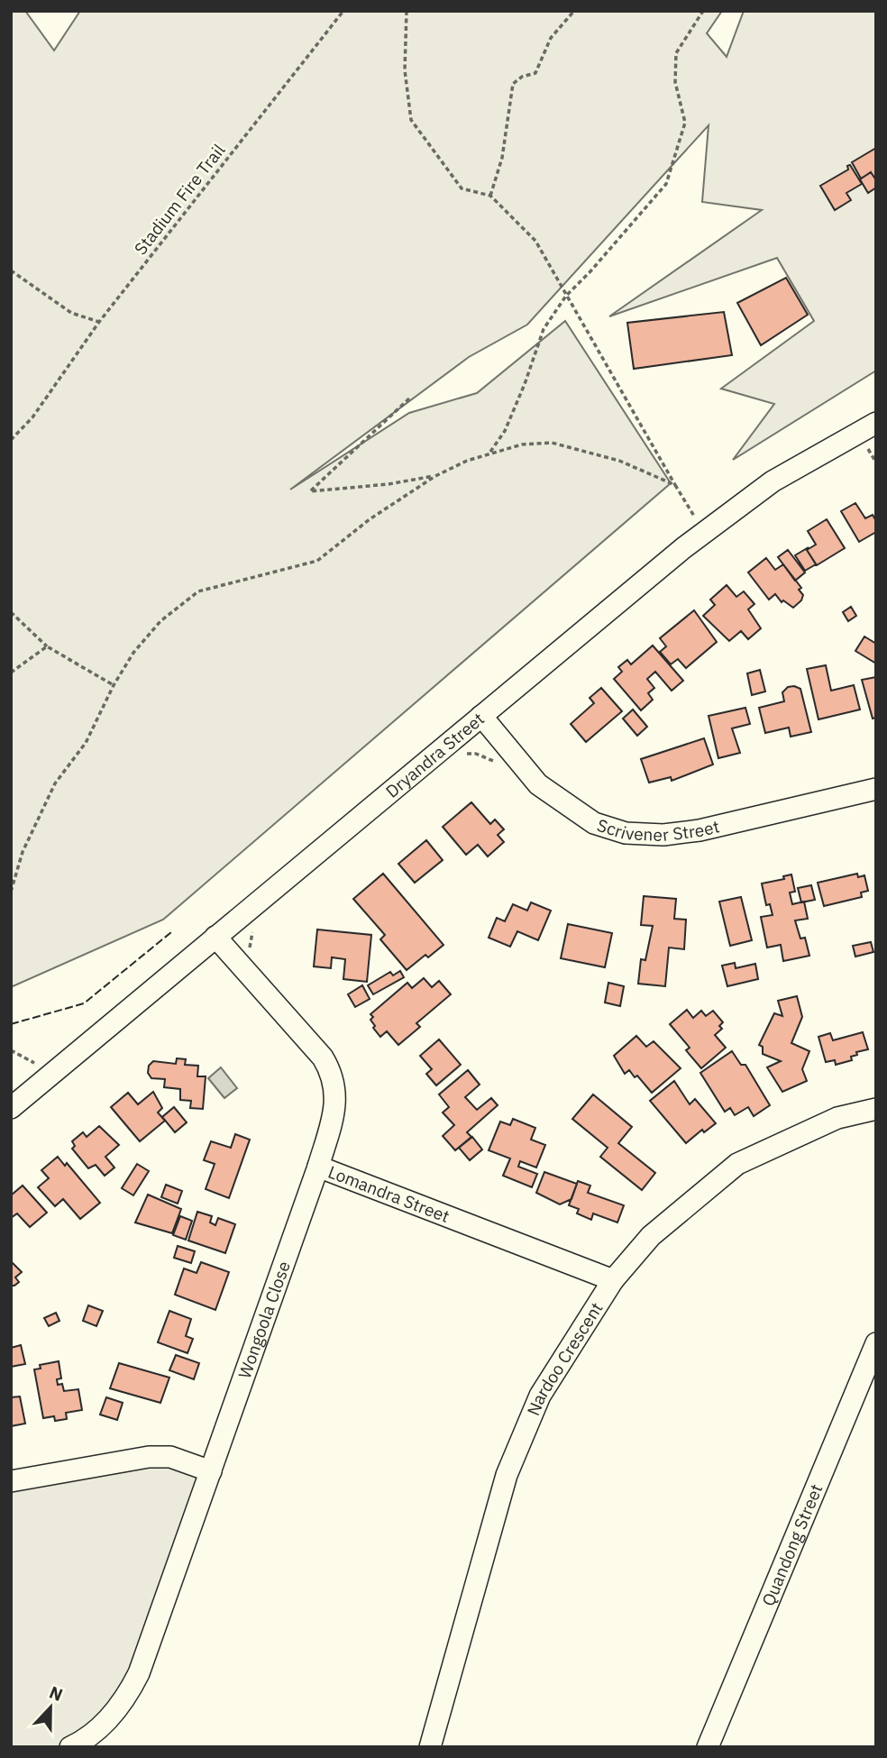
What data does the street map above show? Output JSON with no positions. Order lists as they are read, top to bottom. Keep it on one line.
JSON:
{"streets":{"street":["Dryandra Street","Scrivener Street","Lomandra Street","Wongoola Close","Nardoo Crescent","Quandong Street"],"path":["Stadium Fire Trail"]},"crossings":[["Dryandra Street","Scrivener Street"],["Dryandra Street","Lomandra Street"],["Lomandra Street","Wongoola Close"],["Lomandra Street","Nardoo Crescent"]],"north":"top"}
